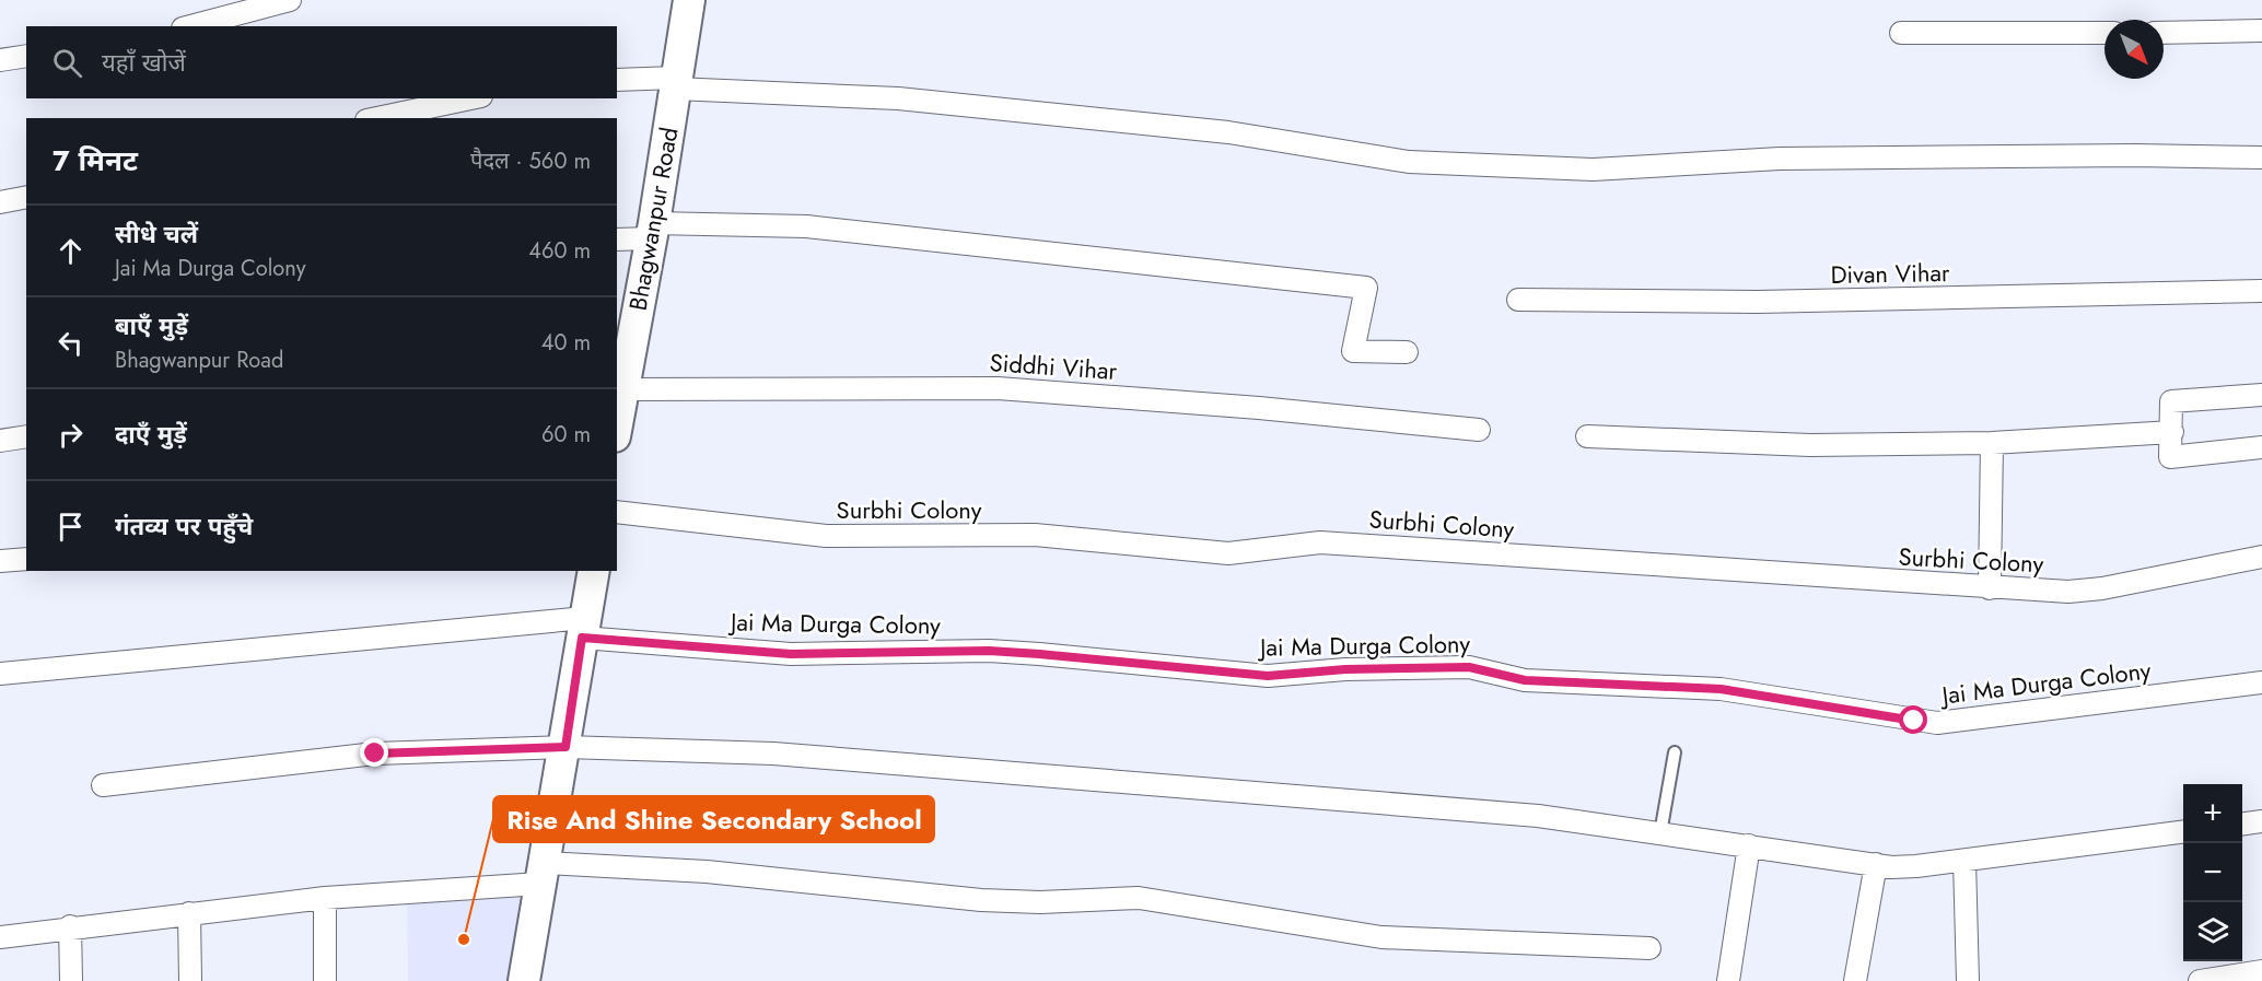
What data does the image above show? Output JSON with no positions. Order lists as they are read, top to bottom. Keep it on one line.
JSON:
{"streets":{"street":["Bhagwanpur Road","Divan Vihar","Siddhi Vihar","Surbhi Colony","Jai Ma Durga Colony"]},"crossings":[["Bhagwanpur Road","Siddhi Vihar"]],"places":["Rise And Shine Secondary School"],"north":"bottom right","page":{"search":"यहाँ खोजें","heading":["7 मिनट","पैदल · 560 m"],"list":[["सीधे चलें","Jai Ma Durga Colony","460 m"],["बाएँ मुड़ें","Bhagwanpur Road","40 m"],["दाएँ मुड़ें","60 m"],"गंतव्य पर पहुँचे"],"map_buttons":["+","−"]}}
